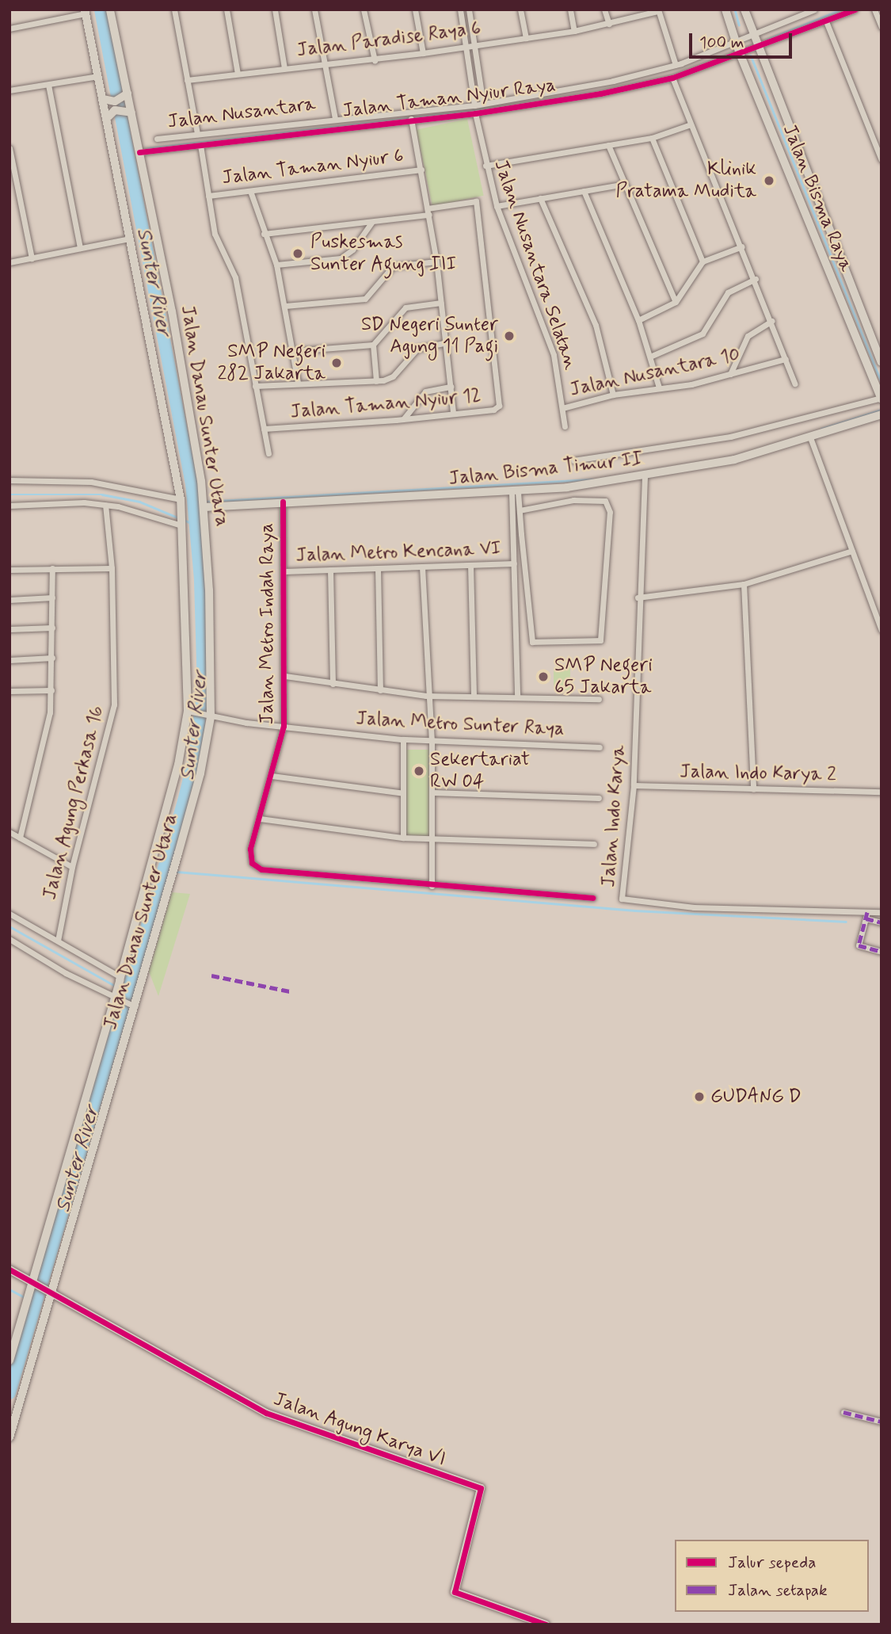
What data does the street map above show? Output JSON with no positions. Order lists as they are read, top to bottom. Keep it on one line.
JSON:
{"streets":{"main road":["Jalan Bisma Raya","Jalan Danau Sunter Utara","Jalan Bisma Timur II","Jalan Agung Karya VI"],"street":["Jalan Paradise Raya 6","Jalan Taman Nyiur Raya","Jalan Nusantara","Jalan Taman Nyiur 6","Jalan Nusantara Selatan","Jalan Nusantara 10","Jalan Taman Nyiur 12","Jalan Metro Kencana VI","Jalan Metro Indah Raya","Jalan Metro Sunter Raya","Jalan Indo Karya 2","Jalan Agung Perkasa 16","Jalan Indo Karya"]},"crossings":[["Jalan Taman Nyiur Raya","Jalan Nusantara"],["Jalan Taman Nyiur Raya","Jalan Bisma Raya"],["Jalan Taman Nyiur Raya","Jalan Nusantara Selatan"],["Jalan Taman Nyiur Raya","Jalan Danau Sunter Utara"],["Jalan Nusantara","Jalan Bisma Raya"],["Jalan Nusantara Selatan","Jalan Nusantara 10"],["Jalan Danau Sunter Utara","Jalan Bisma Timur II"],["Jalan Danau Sunter Utara","Jalan Metro Sunter Raya"],["Jalan Danau Sunter Utara","Jalan Agung Karya VI"],["Jalan Bisma Timur II","Jalan Metro Indah Raya"],["Jalan Bisma Timur II","Jalan Indo Karya"],["Jalan Metro Kencana VI","Jalan Metro Indah Raya"],["Jalan Metro Indah Raya","Jalan Metro Sunter Raya"],["Jalan Indo Karya 2","Jalan Indo Karya"]],"water":["Sunter River"],"places":["Klinik Pratama Mudita","Puskesmas Sunter Agung III","SD Negeri Sunter Agung 11 Pagi","SMP Negeri 282 Jakarta","SMP Negeri 65 Jakarta","Sekertariat RW 04","GUDANG D"],"legend":["Jalur sepeda","Jalan setapak"],"scale_bar":"100 m"}
